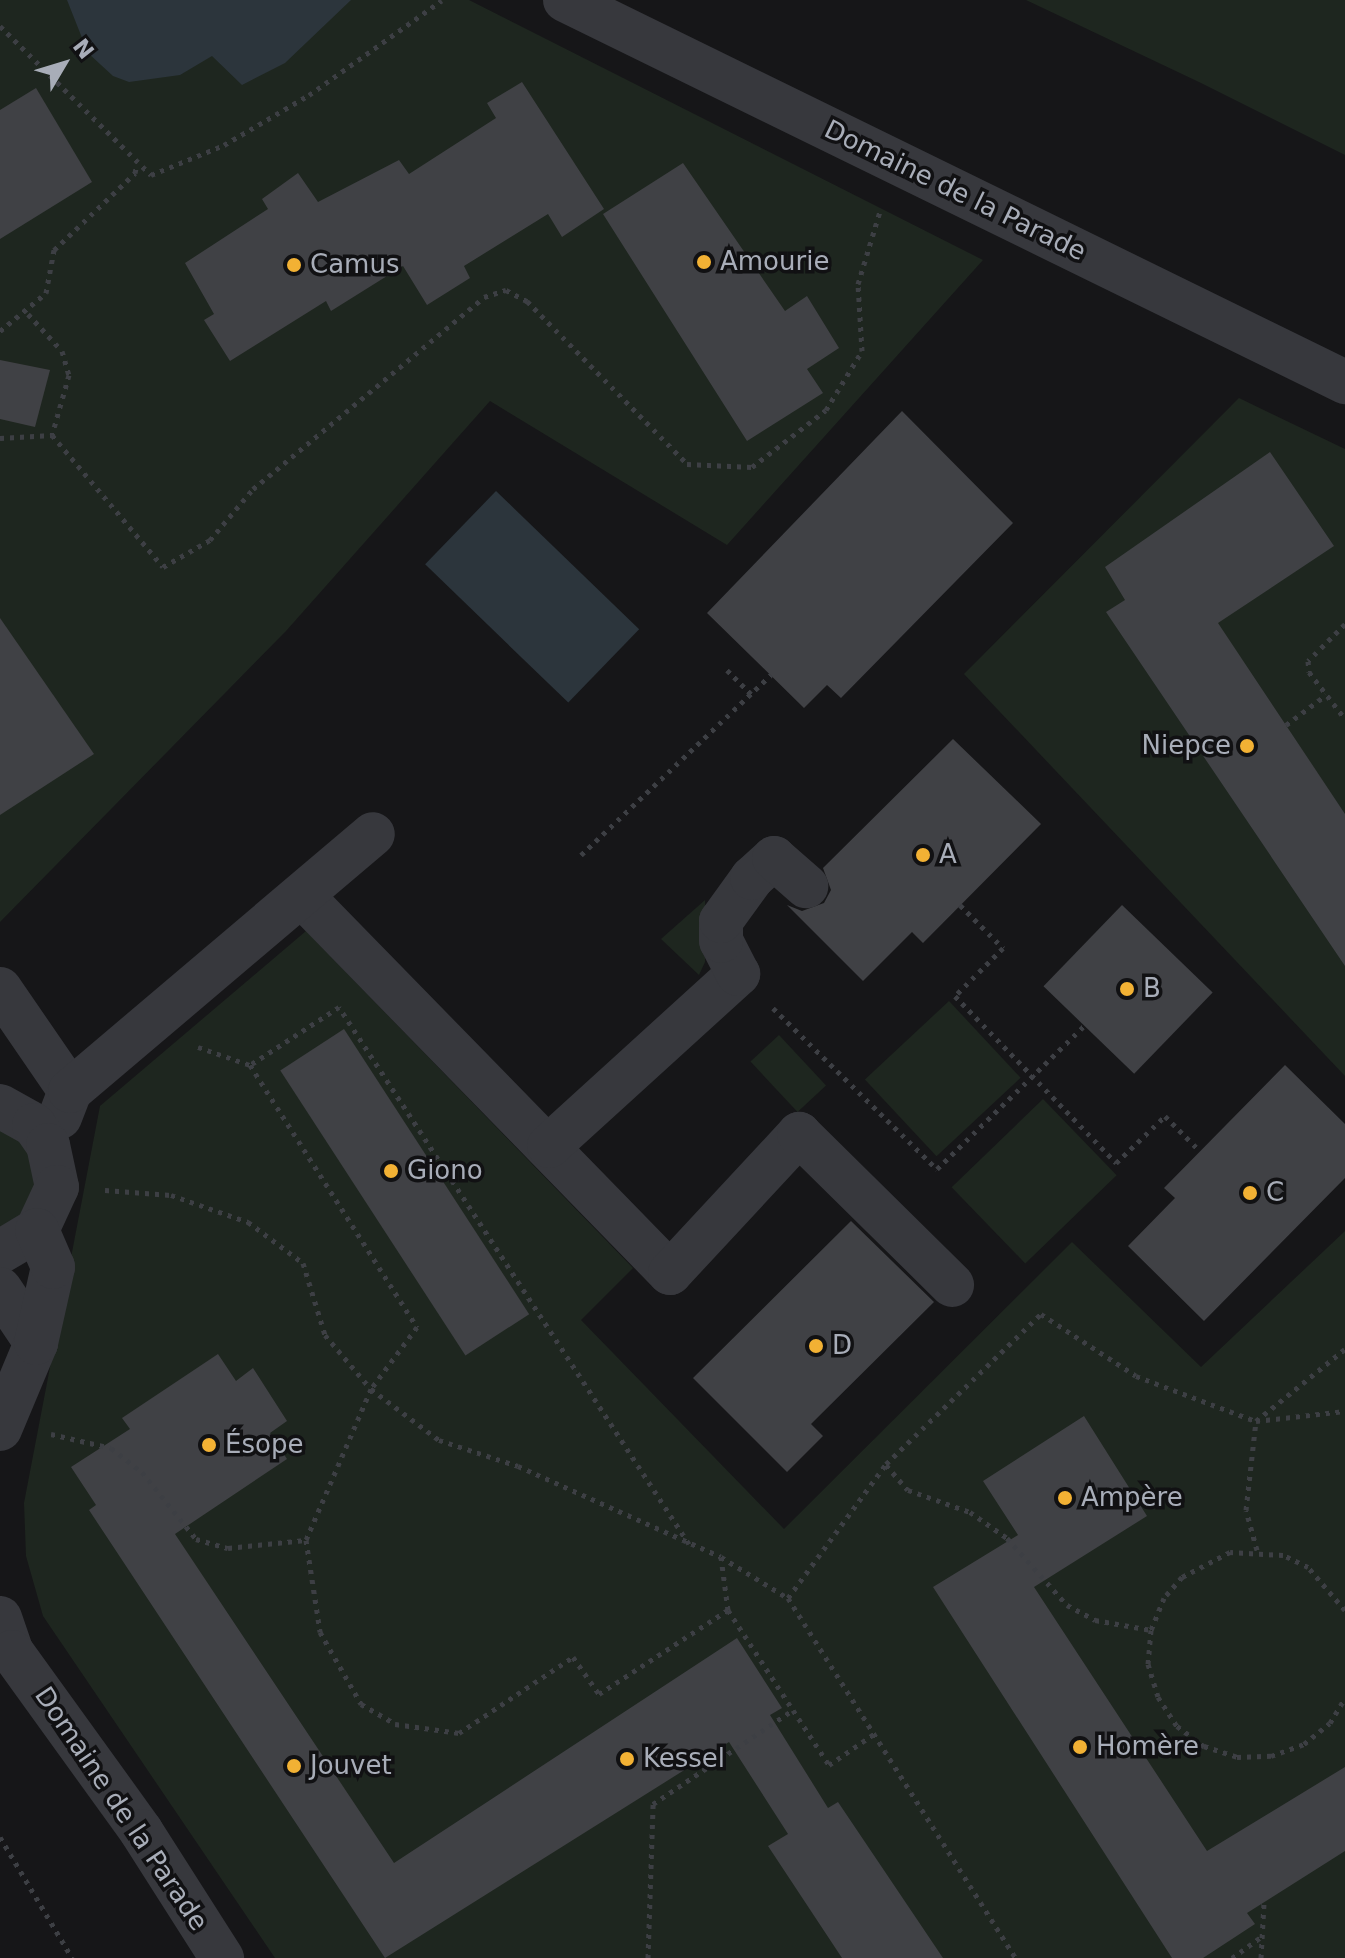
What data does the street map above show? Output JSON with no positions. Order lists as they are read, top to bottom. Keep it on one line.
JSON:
{"streets":{"street":["Domaine de la Parade"]},"places":["Amourie","Camus","Niepce","A","B","Giono","C","D","Ésope","Ampère","Homère","Kessel","Jouvet"],"north":"top right"}
